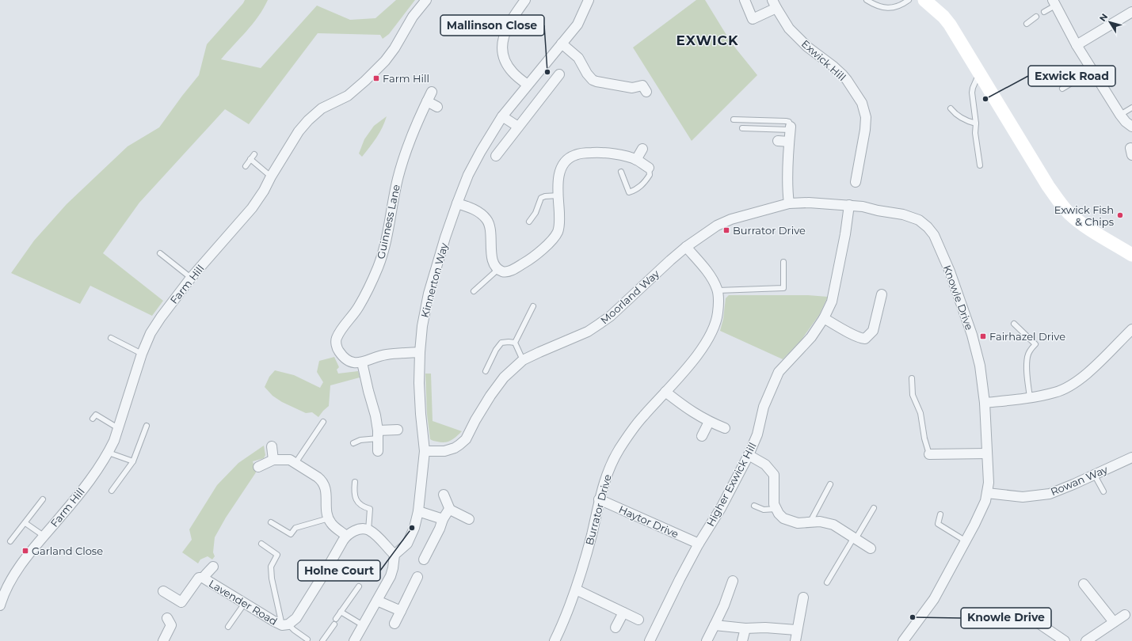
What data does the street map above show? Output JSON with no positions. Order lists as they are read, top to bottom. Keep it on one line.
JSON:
{"streets":{"street":["Exwick Hill","Guinness Lane","Kinnerton Way","Farm Hill","Moorland Way","Knowle Drive","Rowan Way","Higher Exwick Hill","Burrator Drive","Haytor Drive","Lavender Road"]},"crossings":[["Kinnerton Way","Moorland Way"],["Moorland Way","Knowle Drive"],["Moorland Way","Higher Exwick Hill"],["Moorland Way","Burrator Drive"],["Knowle Drive","Rowan Way"],["Knowle Drive","Higher Exwick Hill"],["Higher Exwick Hill","Haytor Drive"],["Burrator Drive","Haytor Drive"]],"districts":["EXWICK"],"places":{"other":["Mallinson Close","Exwick Road","Exwick Fish & Chips","Holne Court","Knowle Drive"],"transit":["Farm Hill","Burrator Drive","Fairhazel Drive","Garland Close"]},"north":"top left"}
